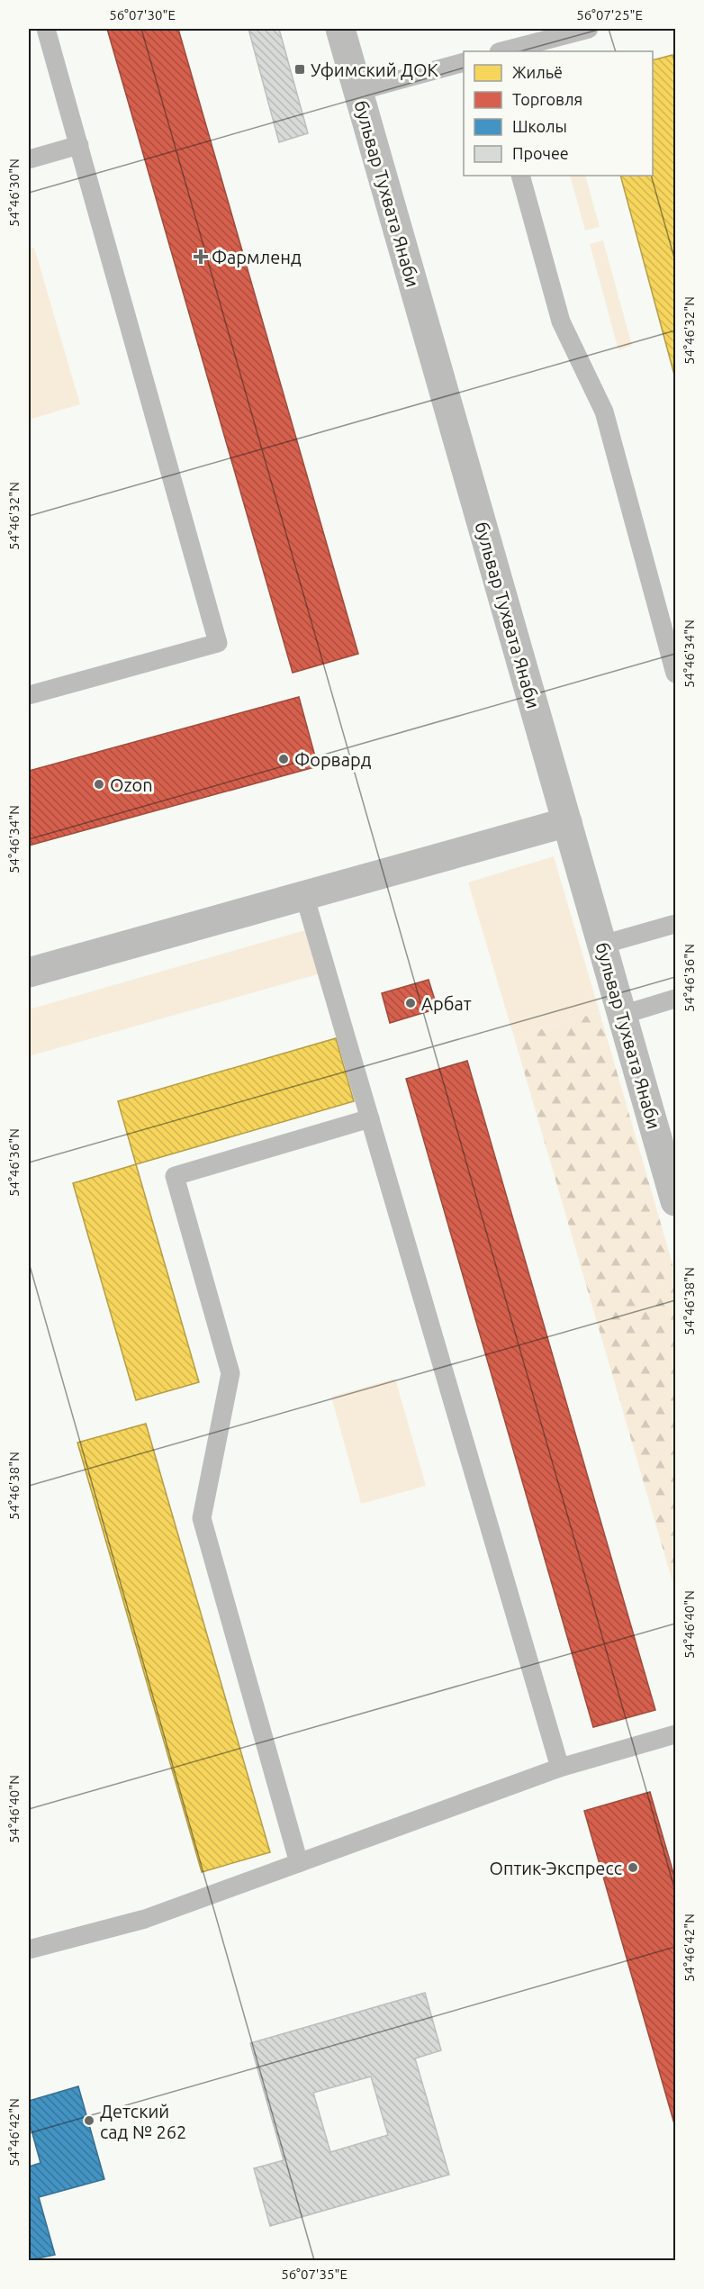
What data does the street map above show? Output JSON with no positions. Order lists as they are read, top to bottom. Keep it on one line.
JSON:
{"streets":{"street":["бульвар Тухвата Янаби"]},"places":{"transit":["Уфимский ДОК"],"health":["Фармленд"],"other":["Форвард","Ozon","Арбат","Оптик-Экспресс","Детский сад № 262"]},"legend":["Жильё","Торговля","Школы","Прочее"],"coordinates":["56°07'30\"E","56°07'25\"E","54°46'30\"N","54°46'32\"N","54°46'34\"N","54°46'36\"N","54°46'38\"N","54°46'40\"N","54°46'42\"N","56°07'35\"E"]}
